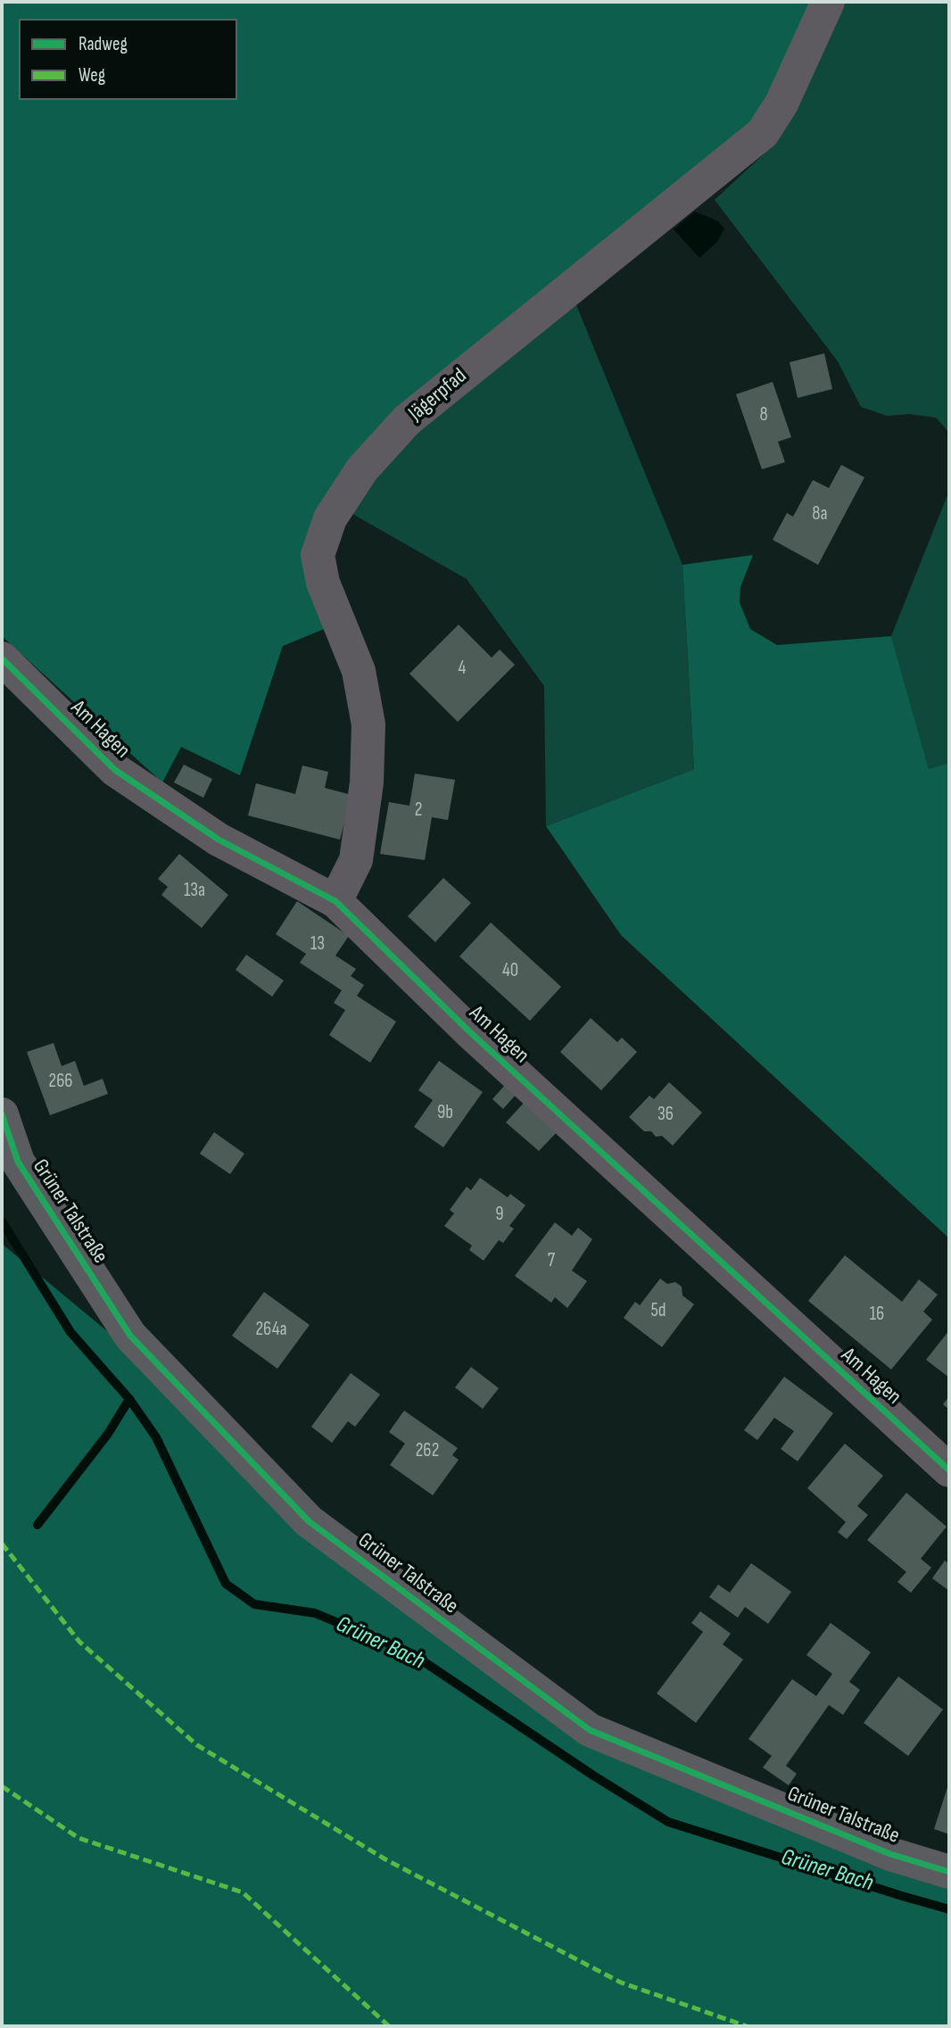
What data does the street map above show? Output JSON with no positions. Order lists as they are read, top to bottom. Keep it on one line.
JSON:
{"streets":{"main road":["Grüner Talstraße"],"street":["Jägerpfad","Am Hagen"]},"crossings":[["Jägerpfad","Am Hagen"]],"water":["Grüner Bach"],"house_numbers":["8","8a","4","2","13a","13","40","266","9b","36","9","7","5d","16","264a","262"],"legend":["Radweg","Weg"]}
